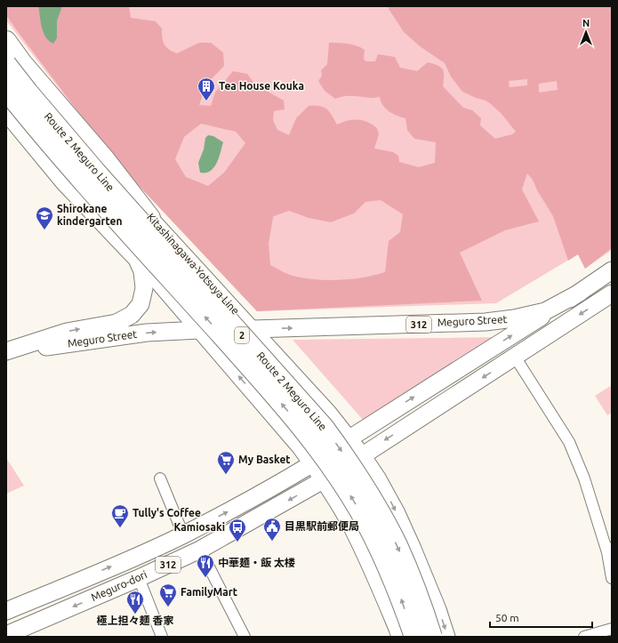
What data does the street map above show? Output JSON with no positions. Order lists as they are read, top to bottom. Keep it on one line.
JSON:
{"streets":{"highway":["Route 2 Meguro Line","2"],"main road":["Kitashinagawa-Yotsuya Line","Meguro Street","312","Meguro-dori"]},"crossings":[["Kitashinagawa-Yotsuya Line","Meguro Street"]],"places":{"building":["Tea House Kouka"],"school or university":["Shirokane kindergarten"],"supermarket":["My Basket","FamilyMart"],"cafe":["Tully's Coffee"],"public building":["目黒駅前郵便局"],"bus stop":["Kamiosaki"],"restaurant":["中華麺・飯 太楼","極上担々麺 香家"]},"scale_bar":"50 m","north":"top"}
